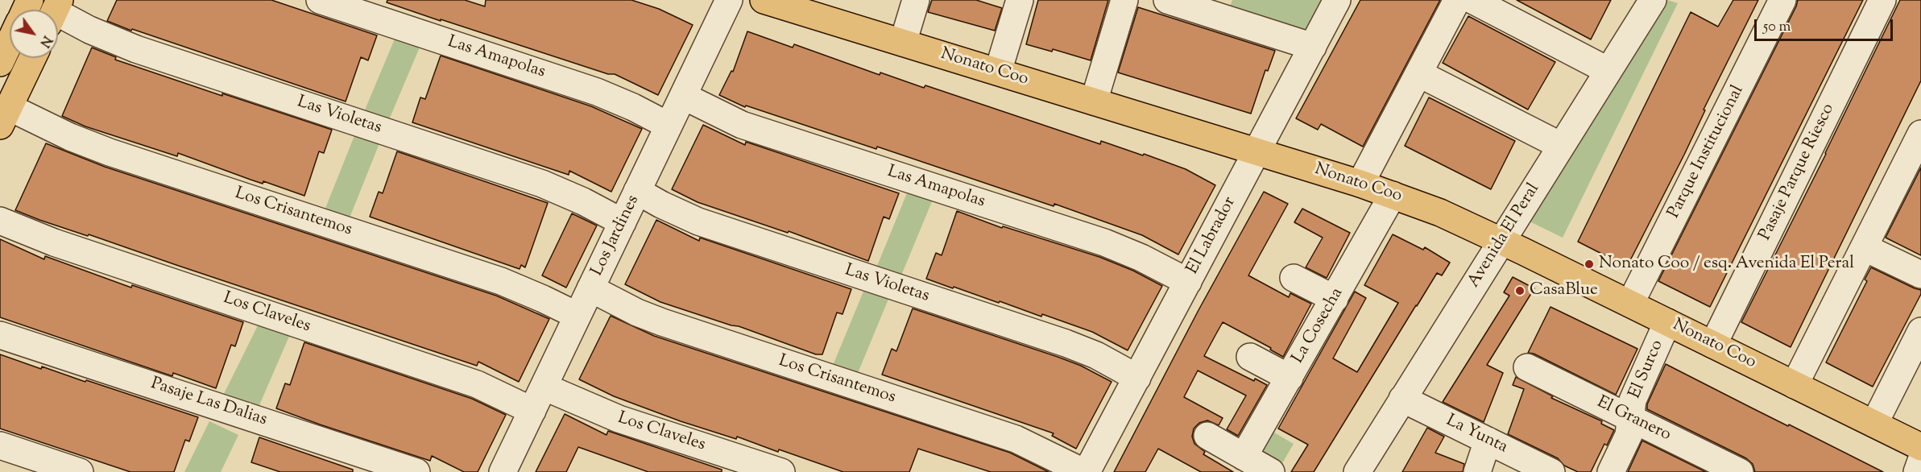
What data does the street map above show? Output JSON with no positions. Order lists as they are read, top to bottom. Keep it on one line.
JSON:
{"streets":{"main road":["Nonato Coo"],"street":["Las Amapolas","Las Violetas","Parque Institucional","Pasaje Parque Riesco","Los Crisantemos","Los Jardines","El Labrador","Avenida El Peral","Los Claveles","La Cosecha","El Surco","Pasaje Las Dalias","El Granero","La Yunta"]},"crossings":[["Las Amapolas","Los Jardines"],["Las Amapolas","El Labrador"],["Nonato Coo","Parque Institucional"],["Nonato Coo","Pasaje Parque Riesco"],["Nonato Coo","El Labrador"],["Nonato Coo","Avenida El Peral"],["Nonato Coo","La Cosecha"],["Nonato Coo","El Surco"],["Las Violetas","Los Jardines"],["Las Violetas","El Labrador"],["Los Crisantemos","Los Jardines"],["Los Crisantemos","El Labrador"],["Los Jardines","Los Claveles"],["Avenida El Peral","La Yunta"],["El Surco","El Granero"]],"places":["Nonato Coo / esq. Avenida El Peral","CasaBlue"],"scale_bar":"50 m","north":"bottom right"}
